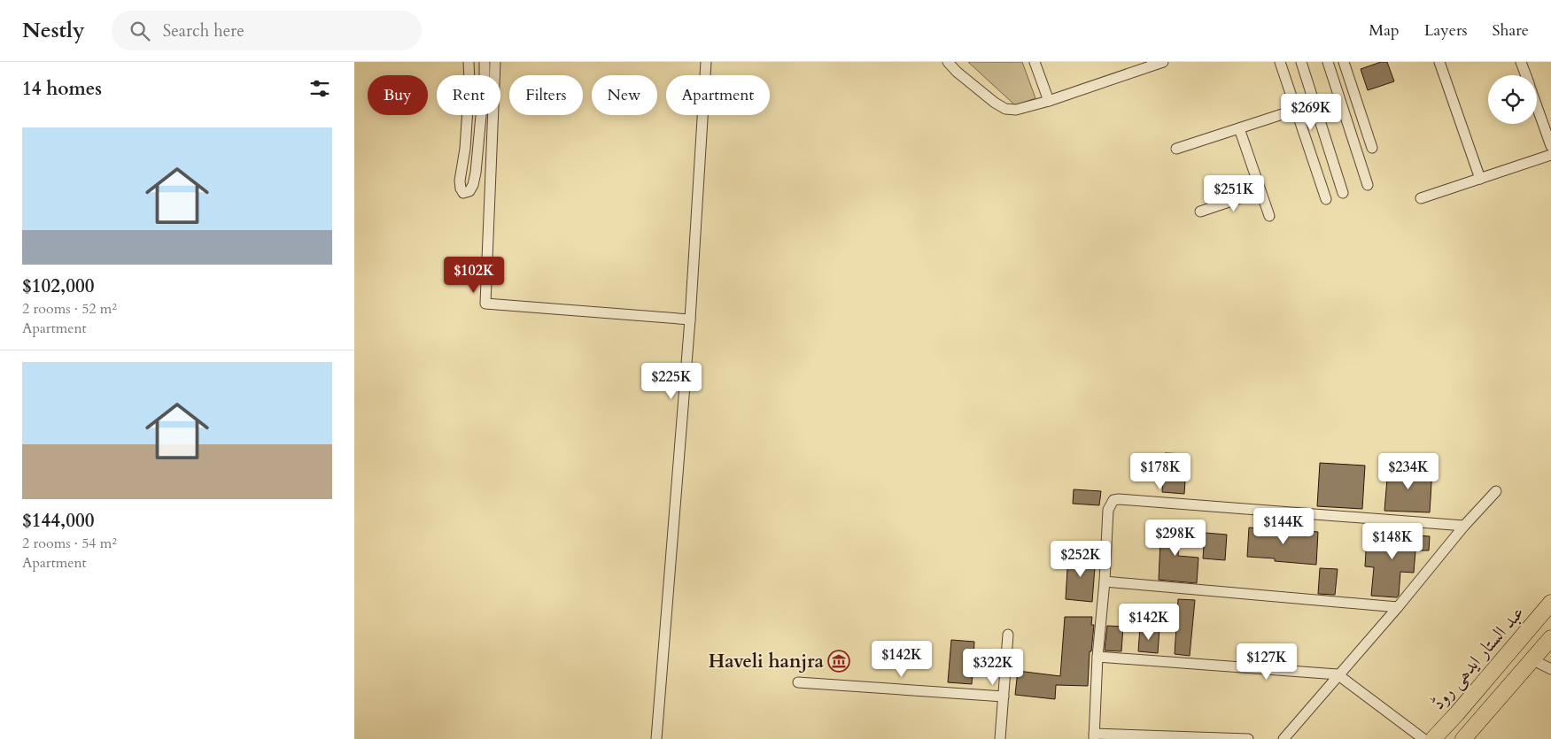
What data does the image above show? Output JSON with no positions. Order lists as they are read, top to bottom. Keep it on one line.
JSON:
{"streets":{"main road":["عبد الستار ایدھی روڈ"]},"places":{"museum":["Haveli hanjra"]},"page":{"header":"Nestly","search":"Search here","nav":["Map","Layers","Share"],"heading":"14 homes","chip":["Buy","Rent","Filters","New","Apartment"],"price":["$269K","$251K","$102K","$225K","$178K","$234K","$144K","$298K","$148K","$252K","$142K","$142K","$127K","$322K"],"list":[{"name":"$102,000","note":"2 rooms · 52 m² · Apartment"},{"name":"$144,000","note":"2 rooms · 54 m² · Apartment"}]}}
